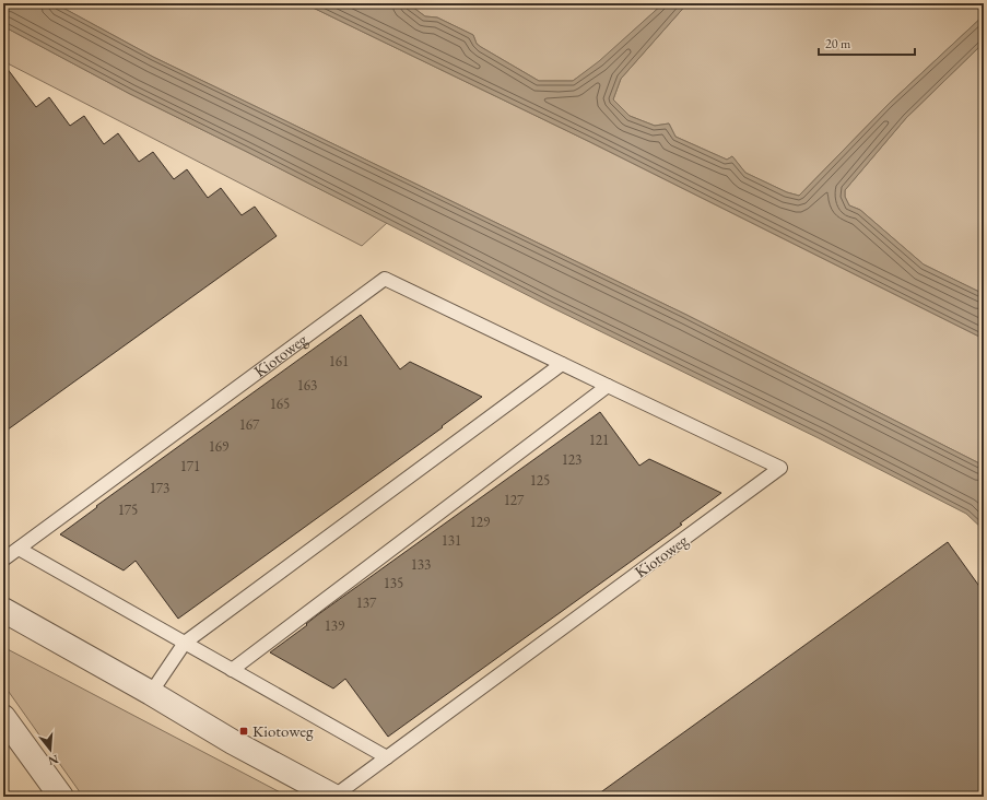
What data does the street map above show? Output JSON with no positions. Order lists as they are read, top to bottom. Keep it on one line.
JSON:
{"streets":{"street":["Kiotoweg"]},"places":{"transit":["Kiotoweg"]},"house_numbers":["161","163","165","167","121","169","123","171","125","173","127","175","129","131","133","135","137","139"],"scale_bar":"20 m","north":"bottom"}
